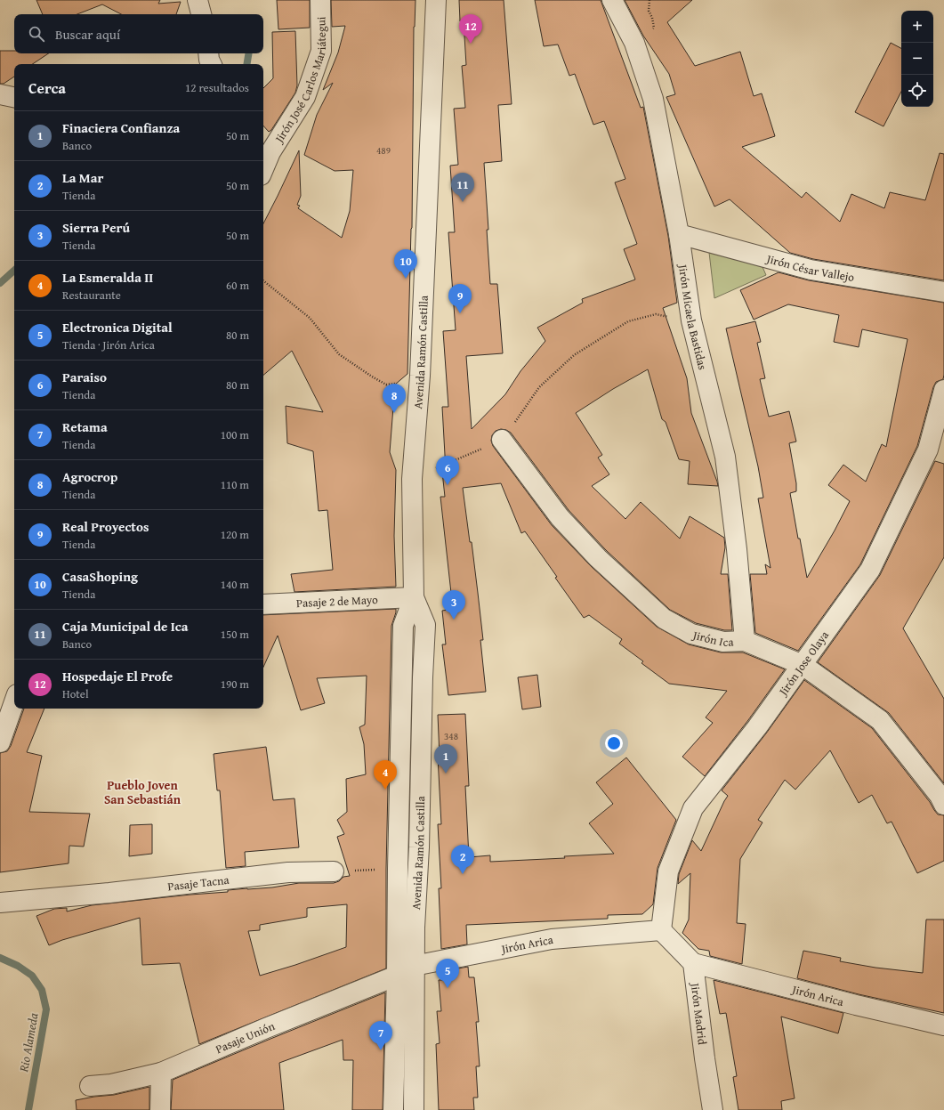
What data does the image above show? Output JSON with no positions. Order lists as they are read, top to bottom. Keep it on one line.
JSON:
{"streets":{"street":["Jirón José Carlos Mariátegui","Jirón César Vallejo","Jirón Micaela Bastidas","Avenida Ramón Castilla","Pasaje 2 de Mayo","Jirón Ica","Jirón Jose Olaya","Pasaje Tacna","Jirón Arica","Jirón Madrid","Pasaje Unión"]},"crossings":[["Jirón César Vallejo","Jirón Micaela Bastidas"],["Jirón Micaela Bastidas","Jirón Ica"],["Avenida Ramón Castilla","Pasaje 2 de Mayo"],["Avenida Ramón Castilla","Jirón Arica"],["Avenida Ramón Castilla","Pasaje Unión"],["Jirón Ica","Jirón Jose Olaya"],["Jirón Jose Olaya","Jirón Arica"],["Jirón Arica","Jirón Madrid"],["Jirón Arica","Pasaje Unión"]],"districts":["Pueblo Joven San Sebastián"],"water":["Rio Alameda"],"house_numbers":["489","348"],"page":{"map_buttons":["+","−"],"pins":["12","11","10","9","8","6","3","1","4","2","5","7"],"search":"Buscar aquí","heading":["Cerca","12 resultados"],"list":[{"mark":"1","name":"Finaciera Confianza","note":"Banco","value":"50 m"},{"mark":"2","name":"La Mar","note":"Tienda","value":"50 m"},{"mark":"3","name":"Sierra Perú","note":"Tienda","value":"50 m"},{"mark":"4","name":"La Esmeralda II","note":"Restaurante","value":"60 m"},{"mark":"5","name":"Electronica Digital","note":"Tienda · Jirón Arica","value":"80 m"},{"mark":"6","name":"Paraiso","note":"Tienda","value":"80 m"},{"mark":"7","name":"Retama","note":"Tienda","value":"100 m"},{"mark":"8","name":"Agrocrop","note":"Tienda","value":"110 m"},{"mark":"9","name":"Real Proyectos","note":"Tienda","value":"120 m"},{"mark":"10","name":"CasaShoping","note":"Tienda","value":"140 m"},{"mark":"11","name":"Caja Municipal de Ica","note":"Banco","value":"150 m"},{"mark":"12","name":"Hospedaje El Profe","note":"Hotel","value":"190 m"}]}}
